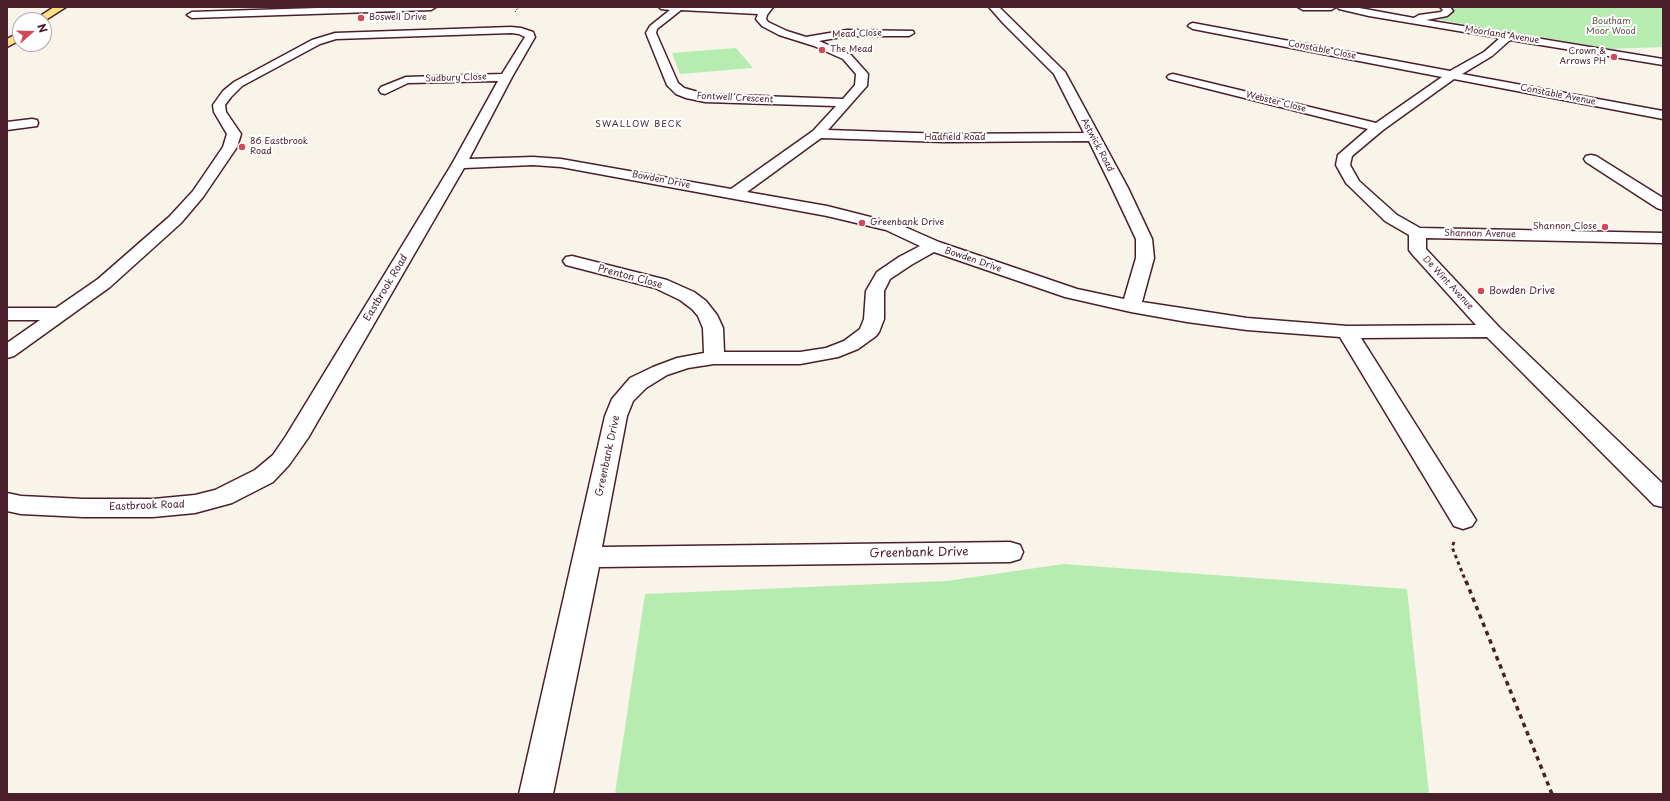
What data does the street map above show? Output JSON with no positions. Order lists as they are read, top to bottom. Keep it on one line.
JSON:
{"streets":{"street":["Mead Close","Moorland Avenue","Constable Close","Sudbury Close","Constable Avenue","Fontwell Crescent","Webster Close","Hadfield Road","Astwick Road","Bowden Drive","Shannon Avenue","Prenton Close","De Wint Avenue","Eastbrook Road","Greenbank Drive"]},"crossings":[["Constable Close","Constable Avenue"],["Sudbury Close","Eastbrook Road"],["Hadfield Road","Astwick Road"],["Astwick Road","Bowden Drive"],["Bowden Drive","De Wint Avenue"],["Bowden Drive","Eastbrook Road"],["Bowden Drive","Greenbank Drive"],["Shannon Avenue","De Wint Avenue"],["Prenton Close","Greenbank Drive"]],"districts":["SWALLOW BECK"],"parks":["Boutham Moor Wood"],"places":["Boswell Drive","The Mead","Crown & Arrows PH","86 Eastbrook Road","Greenbank Drive","Shannon Close","Bowden Drive"],"north":"right"}
